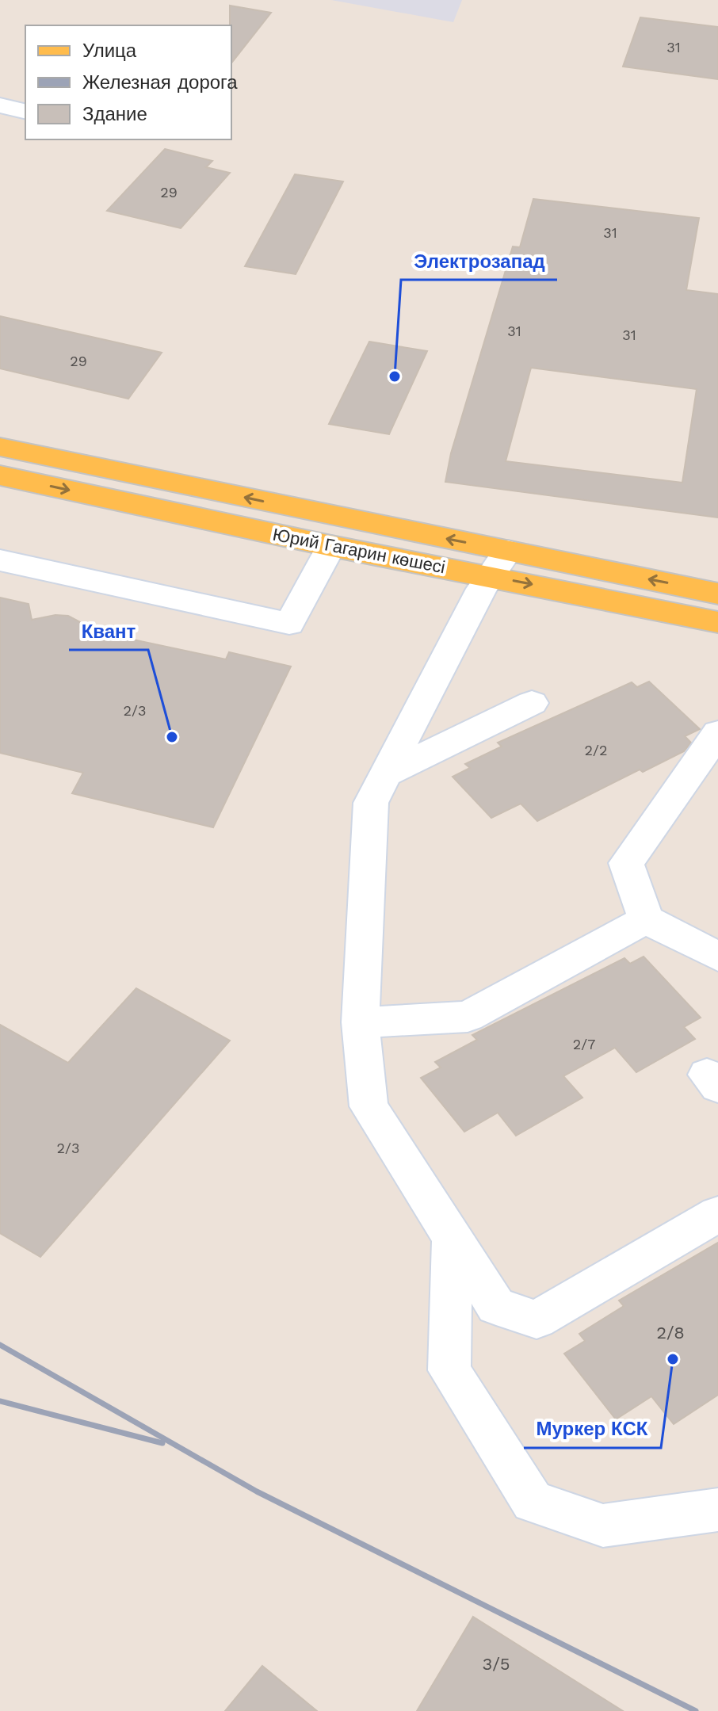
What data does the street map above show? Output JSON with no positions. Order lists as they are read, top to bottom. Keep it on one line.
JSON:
{"streets":{"main road":["Юрий Гагарин көшесі"]},"places":["Электрозапад","Квант","Муркер КСК"],"house_numbers":["31","29","31","31","31","29","2/3","2/2","2/7","2/3","2/8","3/5"],"legend":["Улица","Железная дорога","Здание"]}
